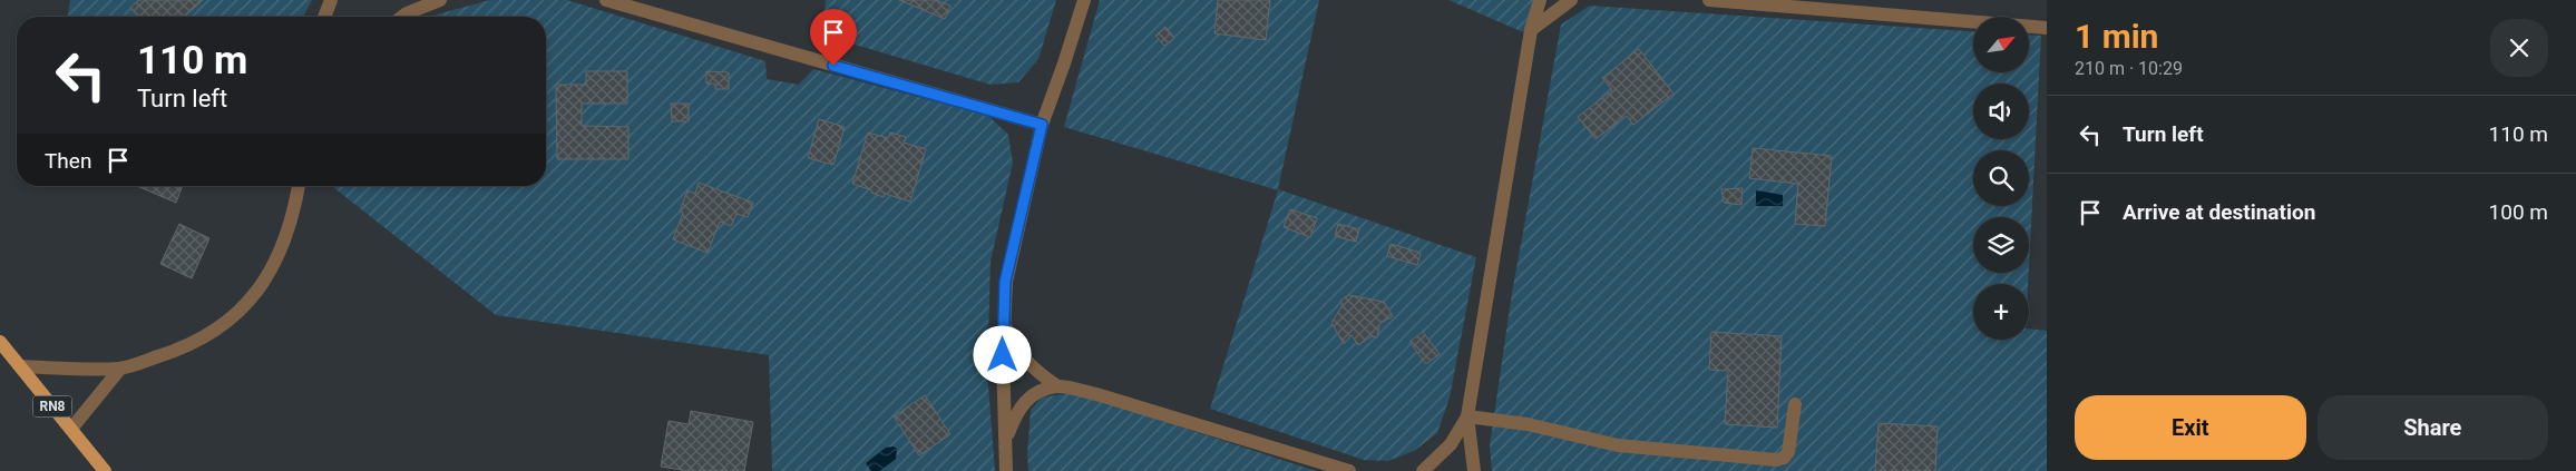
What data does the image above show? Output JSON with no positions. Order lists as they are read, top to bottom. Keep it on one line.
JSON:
{"streets":{"main road":["RN8"]},"north":"top right","page":{"heading":["1 min","210 m · 10:29"],"map_buttons":"+","turn":["110 m","Turn left"],"list":[{"name":"Turn left","value":"110 m"},{"name":"Arrive at destination","value":"100 m"}],"then":"Then","buttons":["Exit","Share"]}}
